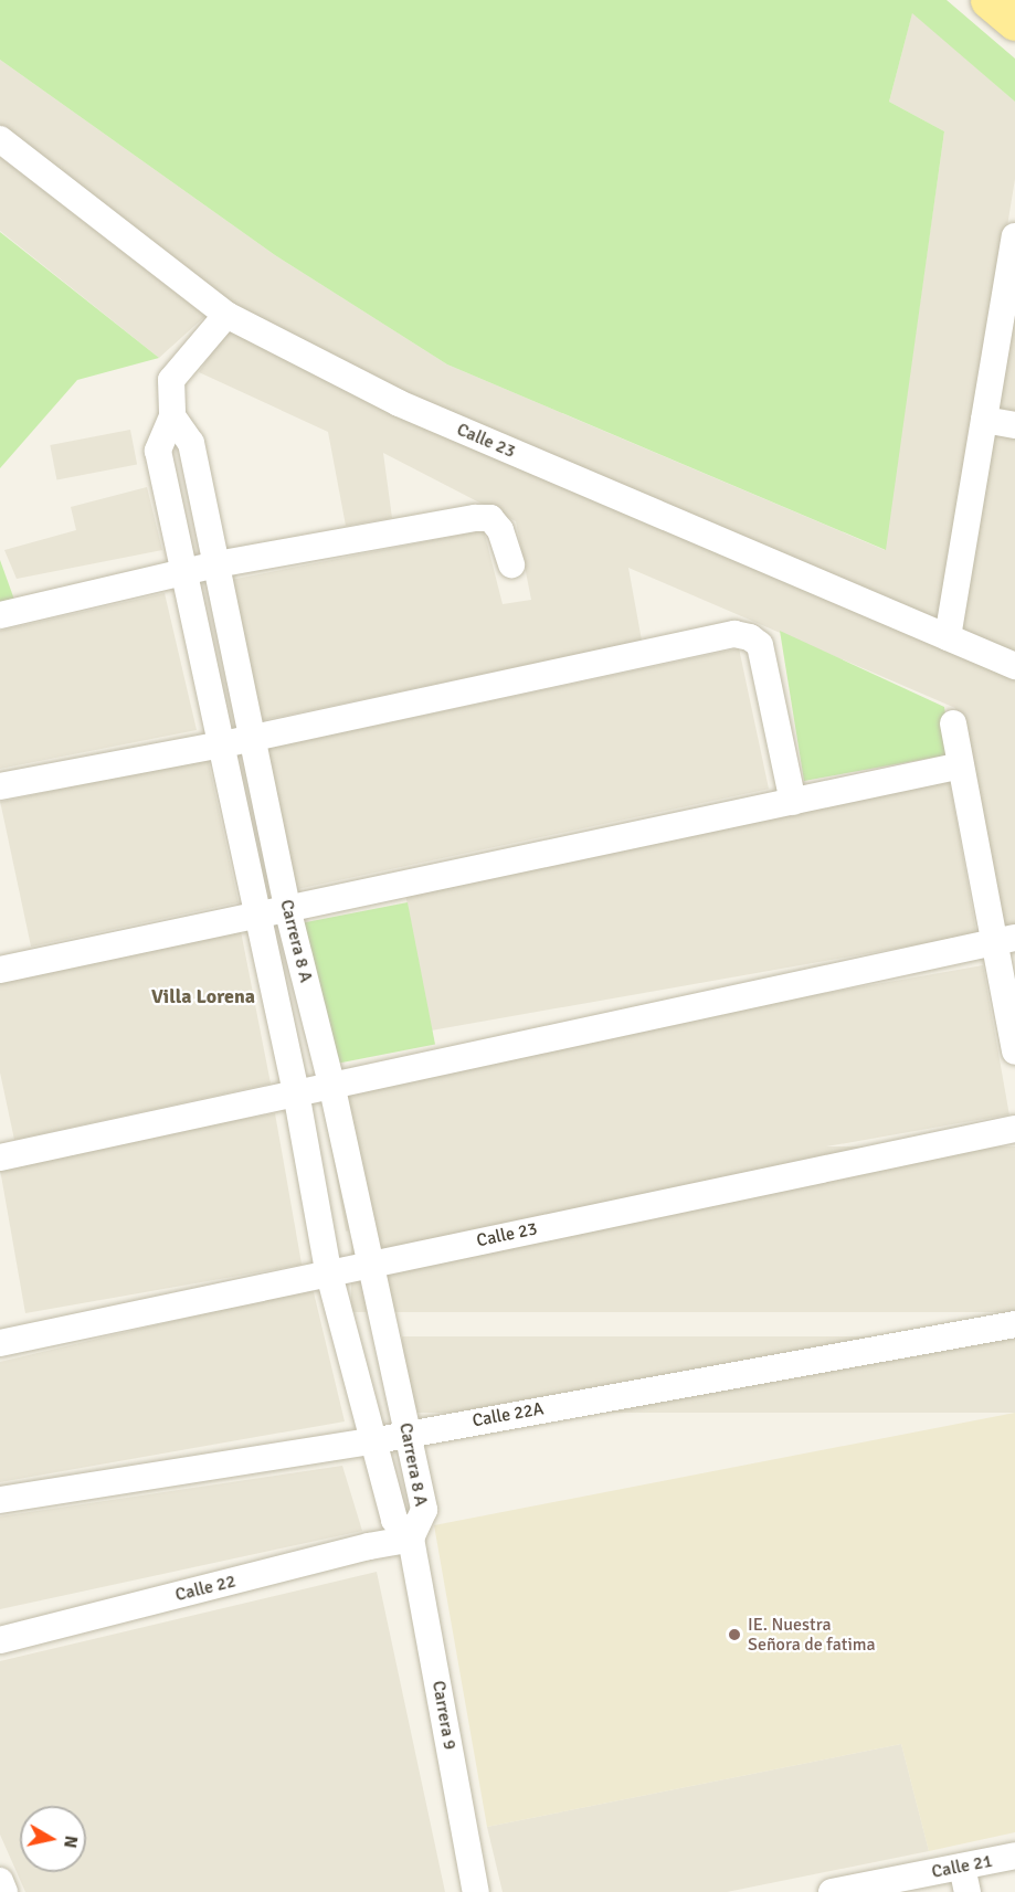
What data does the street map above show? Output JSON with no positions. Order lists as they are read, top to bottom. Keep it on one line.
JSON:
{"streets":{"street":["Calle 23","Carrera 8 A","Calle 22A","Calle 22","Carrera 9","Calle 21"]},"crossings":[["Calle 23","Carrera 8 A"],["Carrera 8 A","Calle 22A"],["Carrera 8 A","Calle 22"],["Carrera 8 A","Carrera 9"],["Calle 22","Carrera 9"]],"districts":["Villa Lorena"],"places":["IE. Nuestra Señora de fatima"],"north":"right"}
